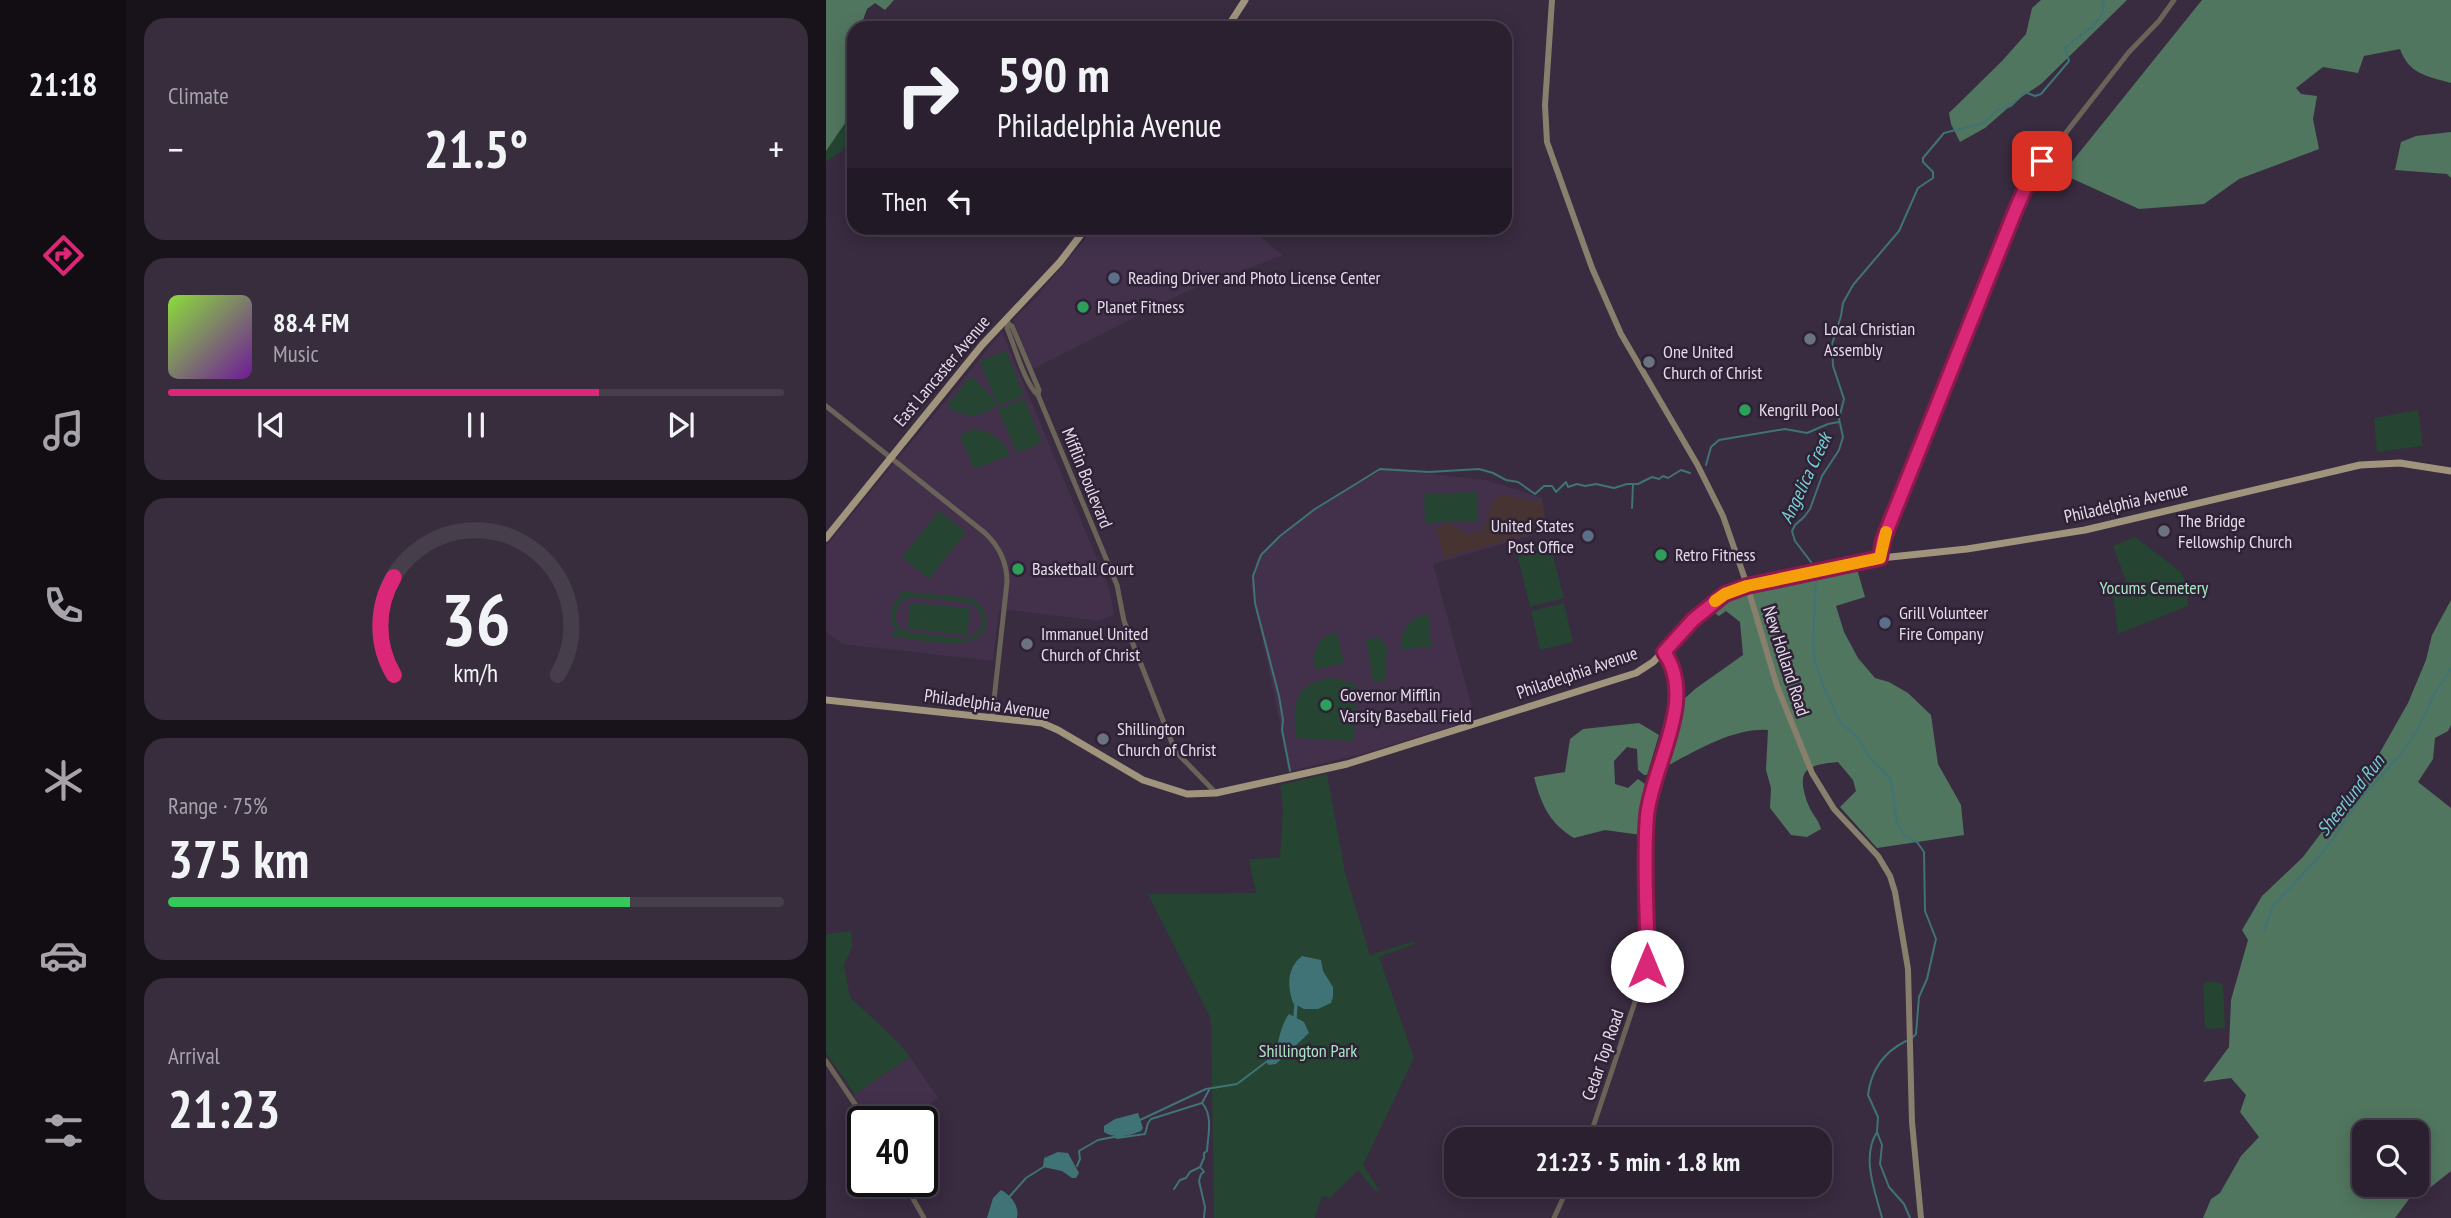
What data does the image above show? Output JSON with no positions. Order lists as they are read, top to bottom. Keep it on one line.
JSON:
{"streets":{"main road":["East Lancaster Avenue","Philadelphia Avenue","New Holland Road"],"street":["Mifflin Boulevard","Cedar Top Road"]},"crossings":[["East Lancaster Avenue","Mifflin Boulevard"],["Mifflin Boulevard","Philadelphia Avenue"],["Philadelphia Avenue","New Holland Road"],["Philadelphia Avenue","Cedar Top Road"]],"water":["Angelica Creek","Sheerlund Run"],"parks":["Yocums Cemetery","Shillington Park"],"places":["Reading Driver and Photo License Center","Planet Fitness","Local Christian Assembly","One United Church of Christ","Kengrill Pool","The Bridge Fellowship Church","United States Post Office","Retro Fitness","Basketball Court","Grill Volunteer Fire Company","Immanuel United Church of Christ","Governor Mifflin Varsity Baseball Field","Shillington Church of Christ"],"page":{"tabs":"21:18","tile":["Climate",["Range · 75%","375 km"],["Arrival","21:23"]],"turn":["590 m","Philadelphia Avenue"],"heat":["−","21.5°","+"],"then":"Then","song":["88.4 FM","Music"],"limit":"40","trip":"21:23 · 5 min · 1.8 km","gauge":["36","km/h"]}}
